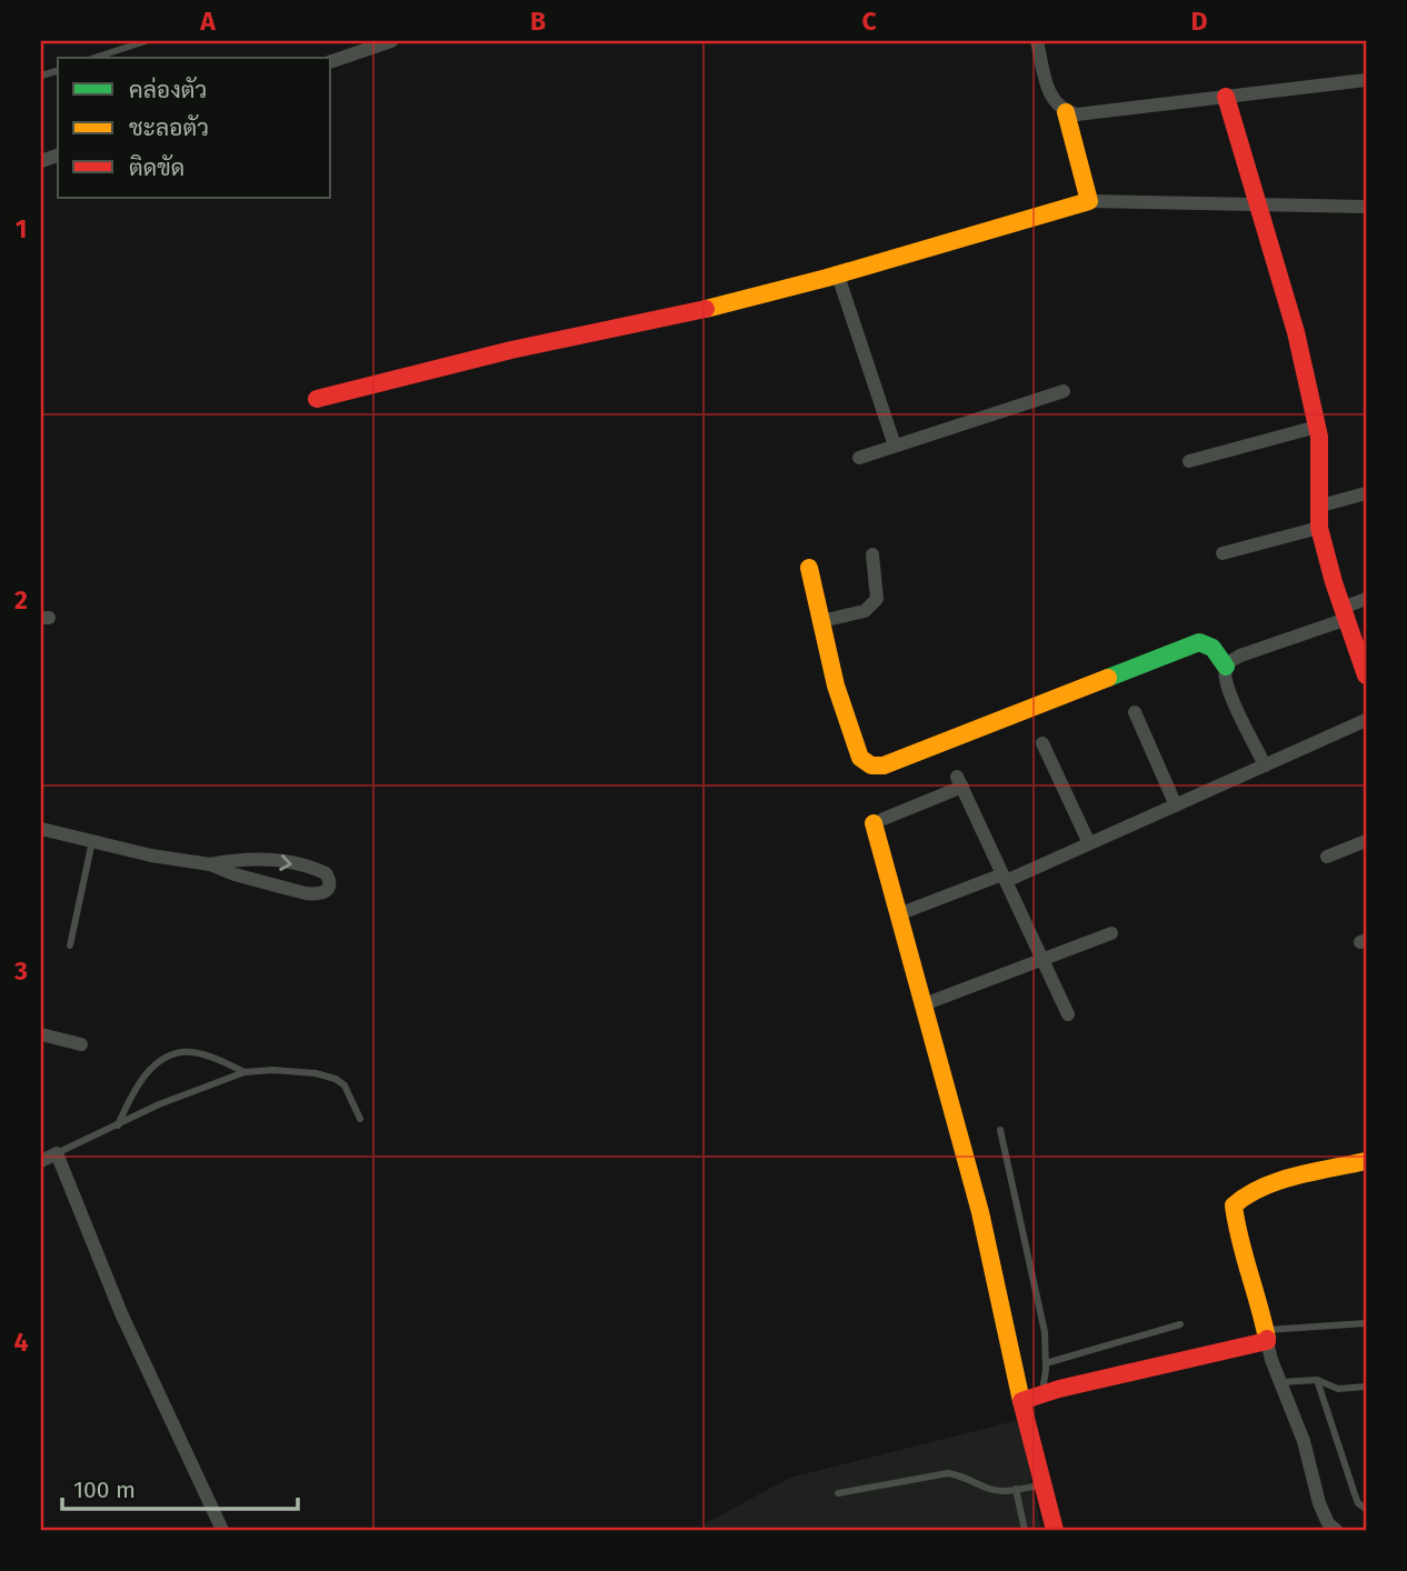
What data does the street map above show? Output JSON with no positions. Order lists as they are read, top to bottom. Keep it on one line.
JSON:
{"legend":["คล่องตัว","ชะลอตัว","ติดขัด"],"scale_bar":"100 m","grid":{"columns":["A","B","C","D"],"rows":["1","2","3","4"]}}
